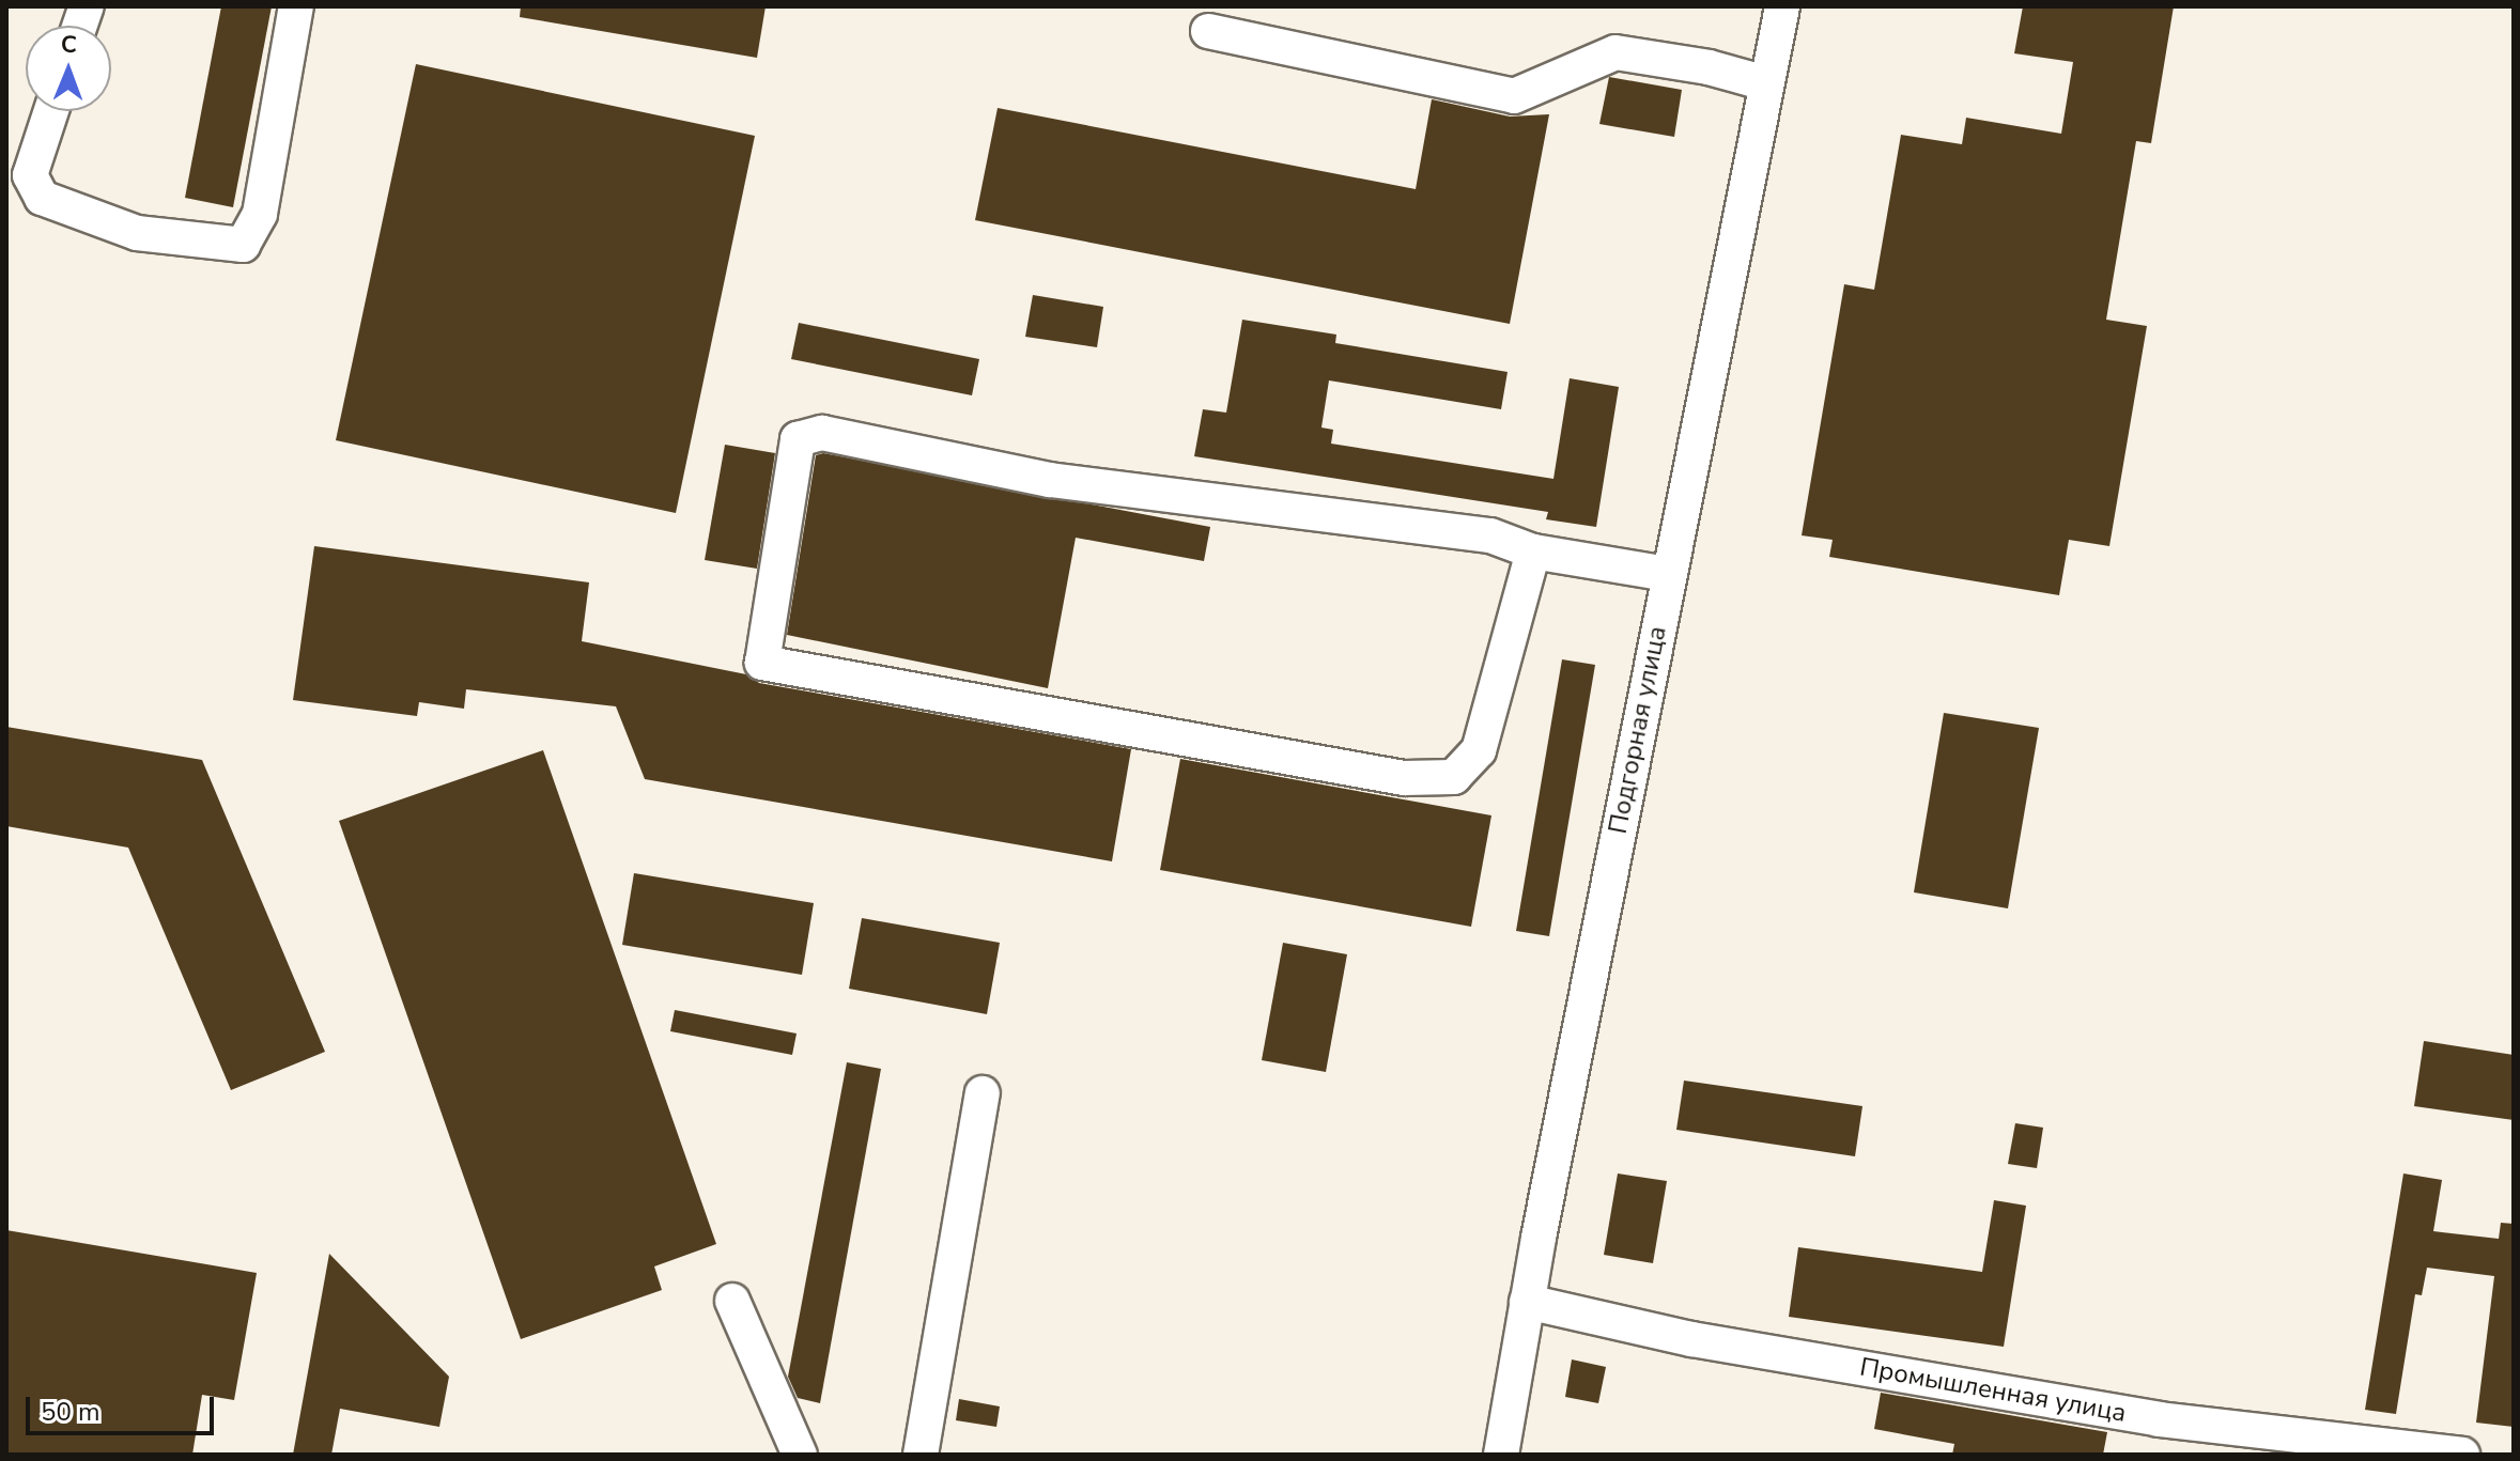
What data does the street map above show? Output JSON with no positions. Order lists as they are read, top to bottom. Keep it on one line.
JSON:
{"streets":{"street":["Подгорная улица","Промышленная улица"]},"crossings":[["Подгорная улица","Промышленная улица"]],"scale_bar":"50 m","north":"top"}
